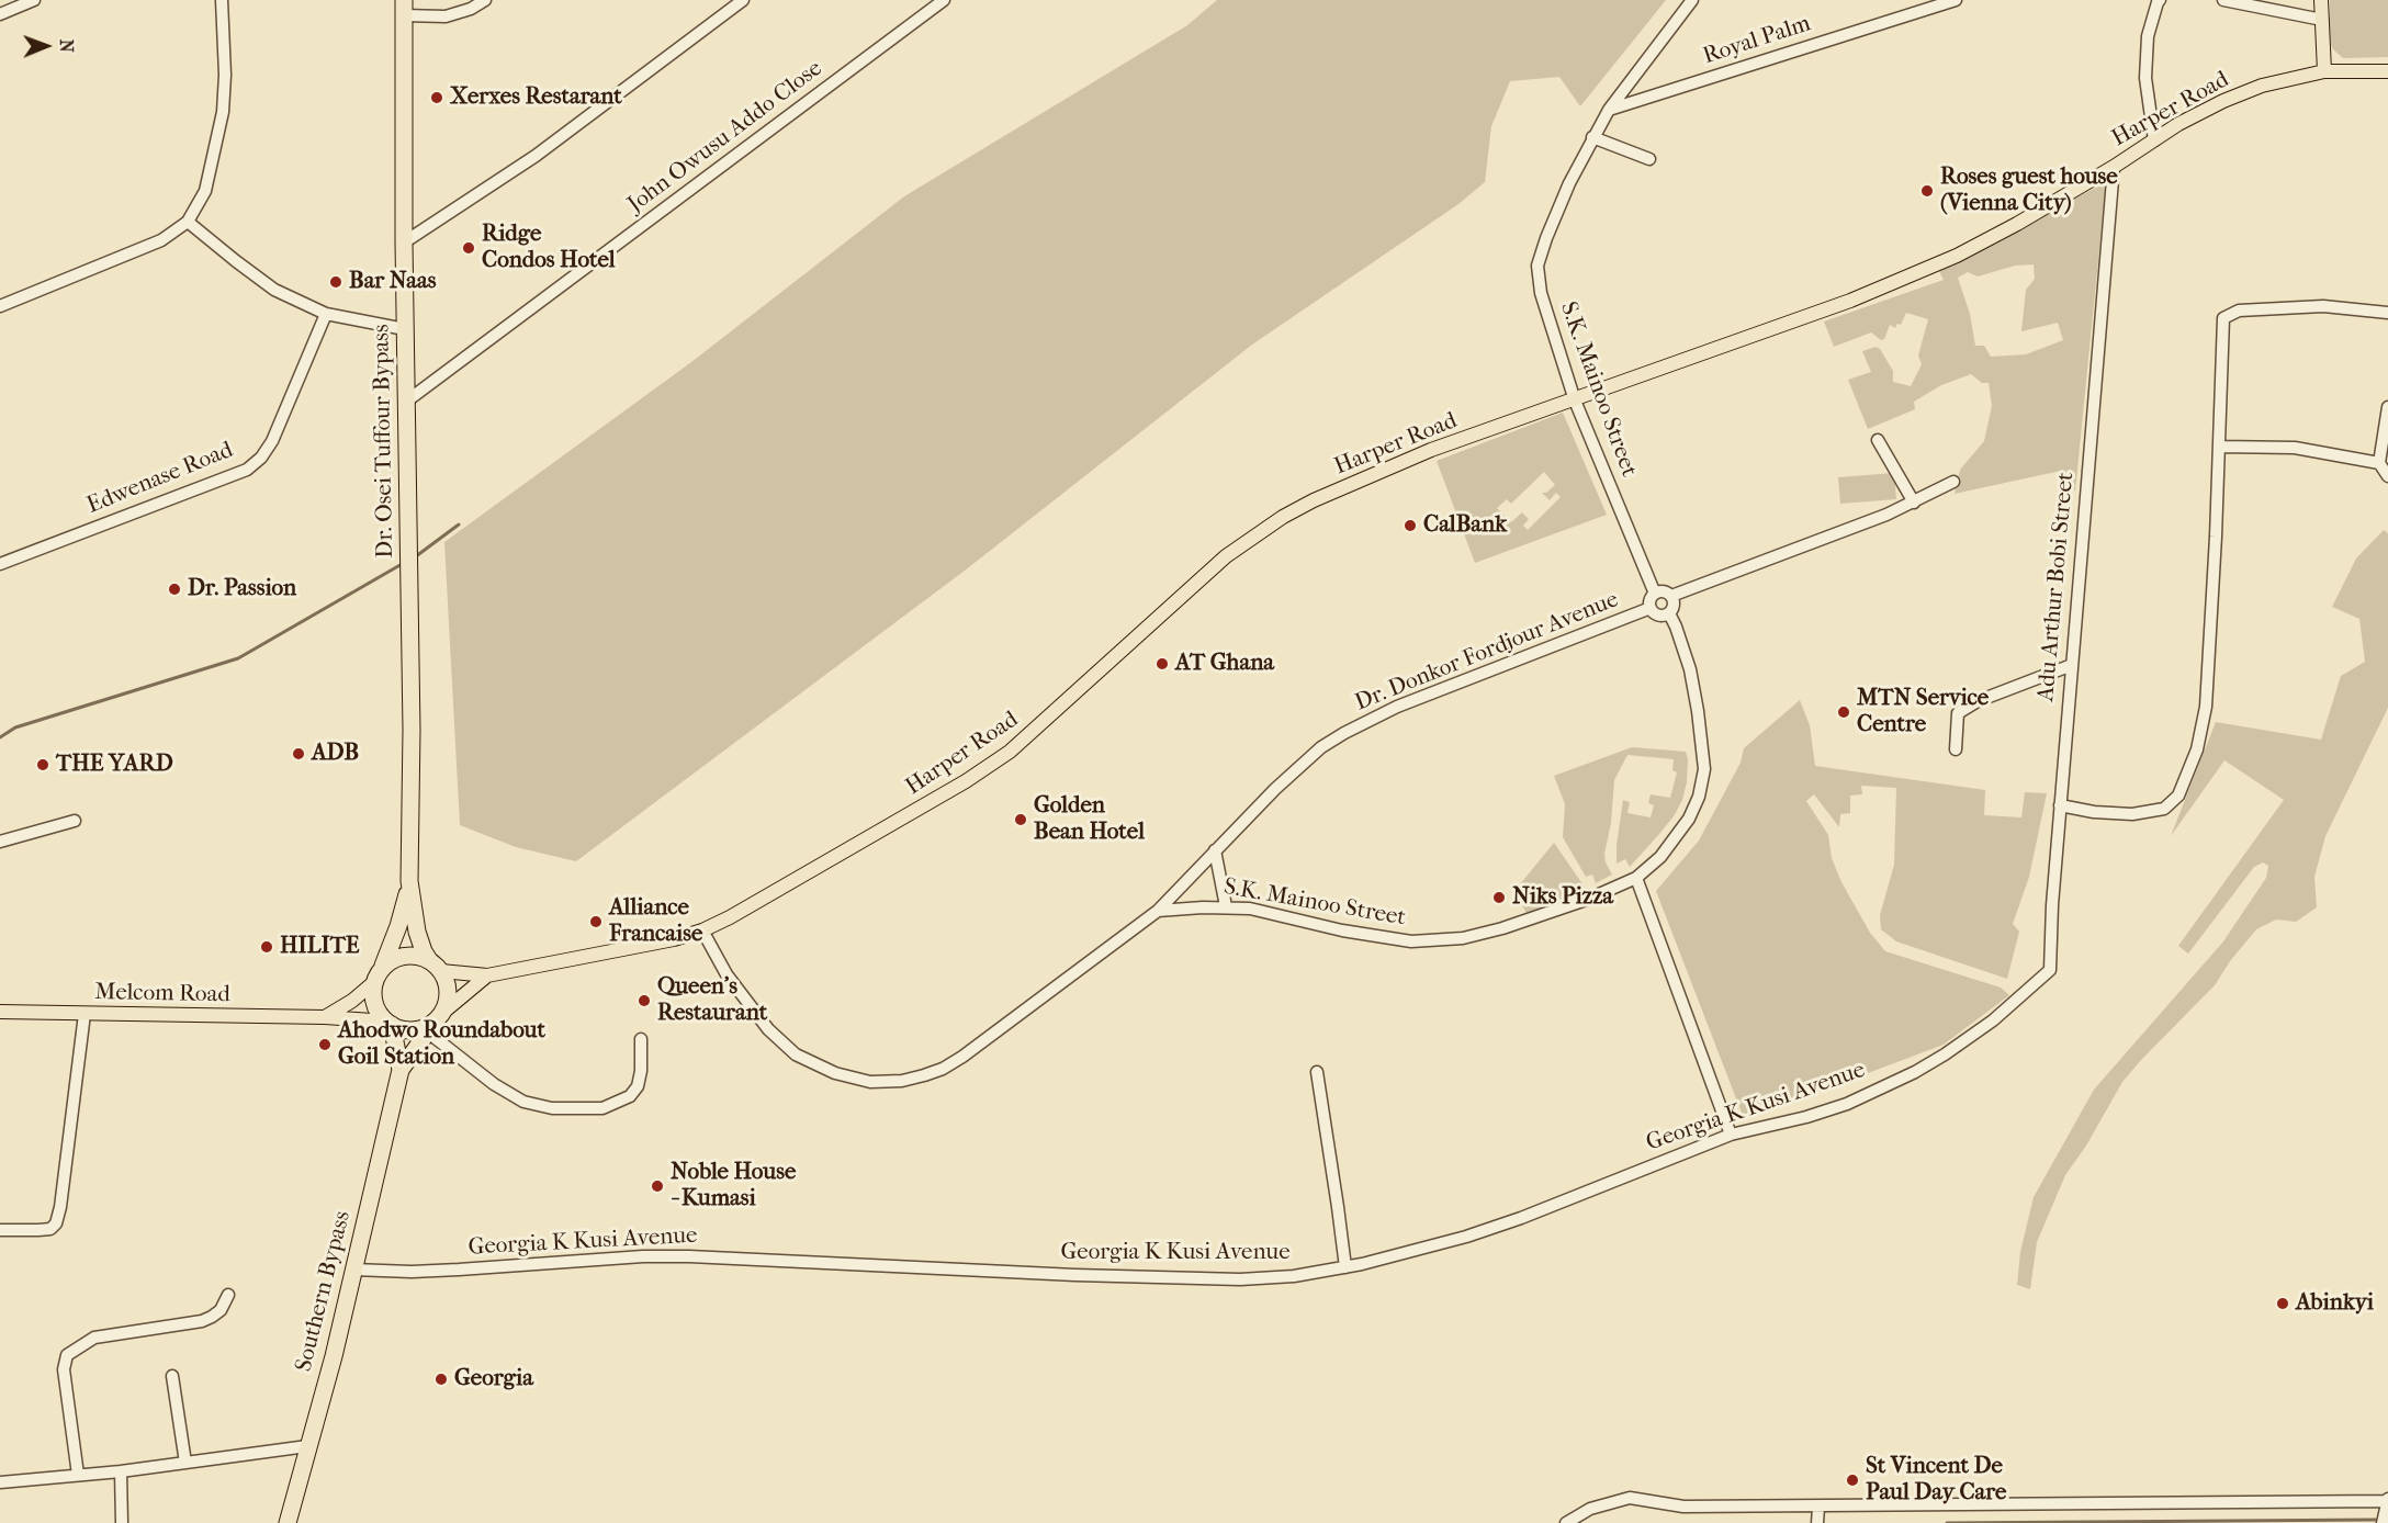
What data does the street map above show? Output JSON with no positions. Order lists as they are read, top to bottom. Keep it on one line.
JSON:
{"streets":{"highway":["Dr. Osei Tuffour Bypass","Southern Bypass"],"main road":["Harper Road","Melcom Road"],"street":["Royal Palm","John Owusu Addo Close","S.K. Mainoo Street","Edwenase Road","Adu Arthur Bobi Street","Dr. Donkor Fordjour Avenue","Georgia K Kusi Avenue"]},"crossings":[["Royal Palm","S.K. Mainoo Street"],["Harper Road","S.K. Mainoo Street"],["Harper Road","Dr. Osei Tuffour Bypass"],["Harper Road","Adu Arthur Bobi Street"],["Harper Road","Dr. Donkor Fordjour Avenue"],["Harper Road","Melcom Road"],["Harper Road","Southern Bypass"],["John Owusu Addo Close","Dr. Osei Tuffour Bypass"],["S.K. Mainoo Street","Dr. Donkor Fordjour Avenue"],["Dr. Osei Tuffour Bypass","Melcom Road"],["Dr. Osei Tuffour Bypass","Southern Bypass"],["Adu Arthur Bobi Street","Georgia K Kusi Avenue"],["Melcom Road","Southern Bypass"],["Georgia K Kusi Avenue","Southern Bypass"]],"places":["Xerxes Restarant","Roses guest house (Vienna City)","Ridge Condos Hotel","Bar Naas","CalBank","Dr. Passion","AT Ghana","MTN Service Centre","ADB","THE YARD","Golden Bean Hotel","Niks Pizza","Alliance Francaise","HILITE","Queen's Restaurant","Ahodwo Roundabout Goil Station","Noble House - Kumasi","Abinkyi","Georgia","St Vincent De Paul Day Care"],"north":"right"}
